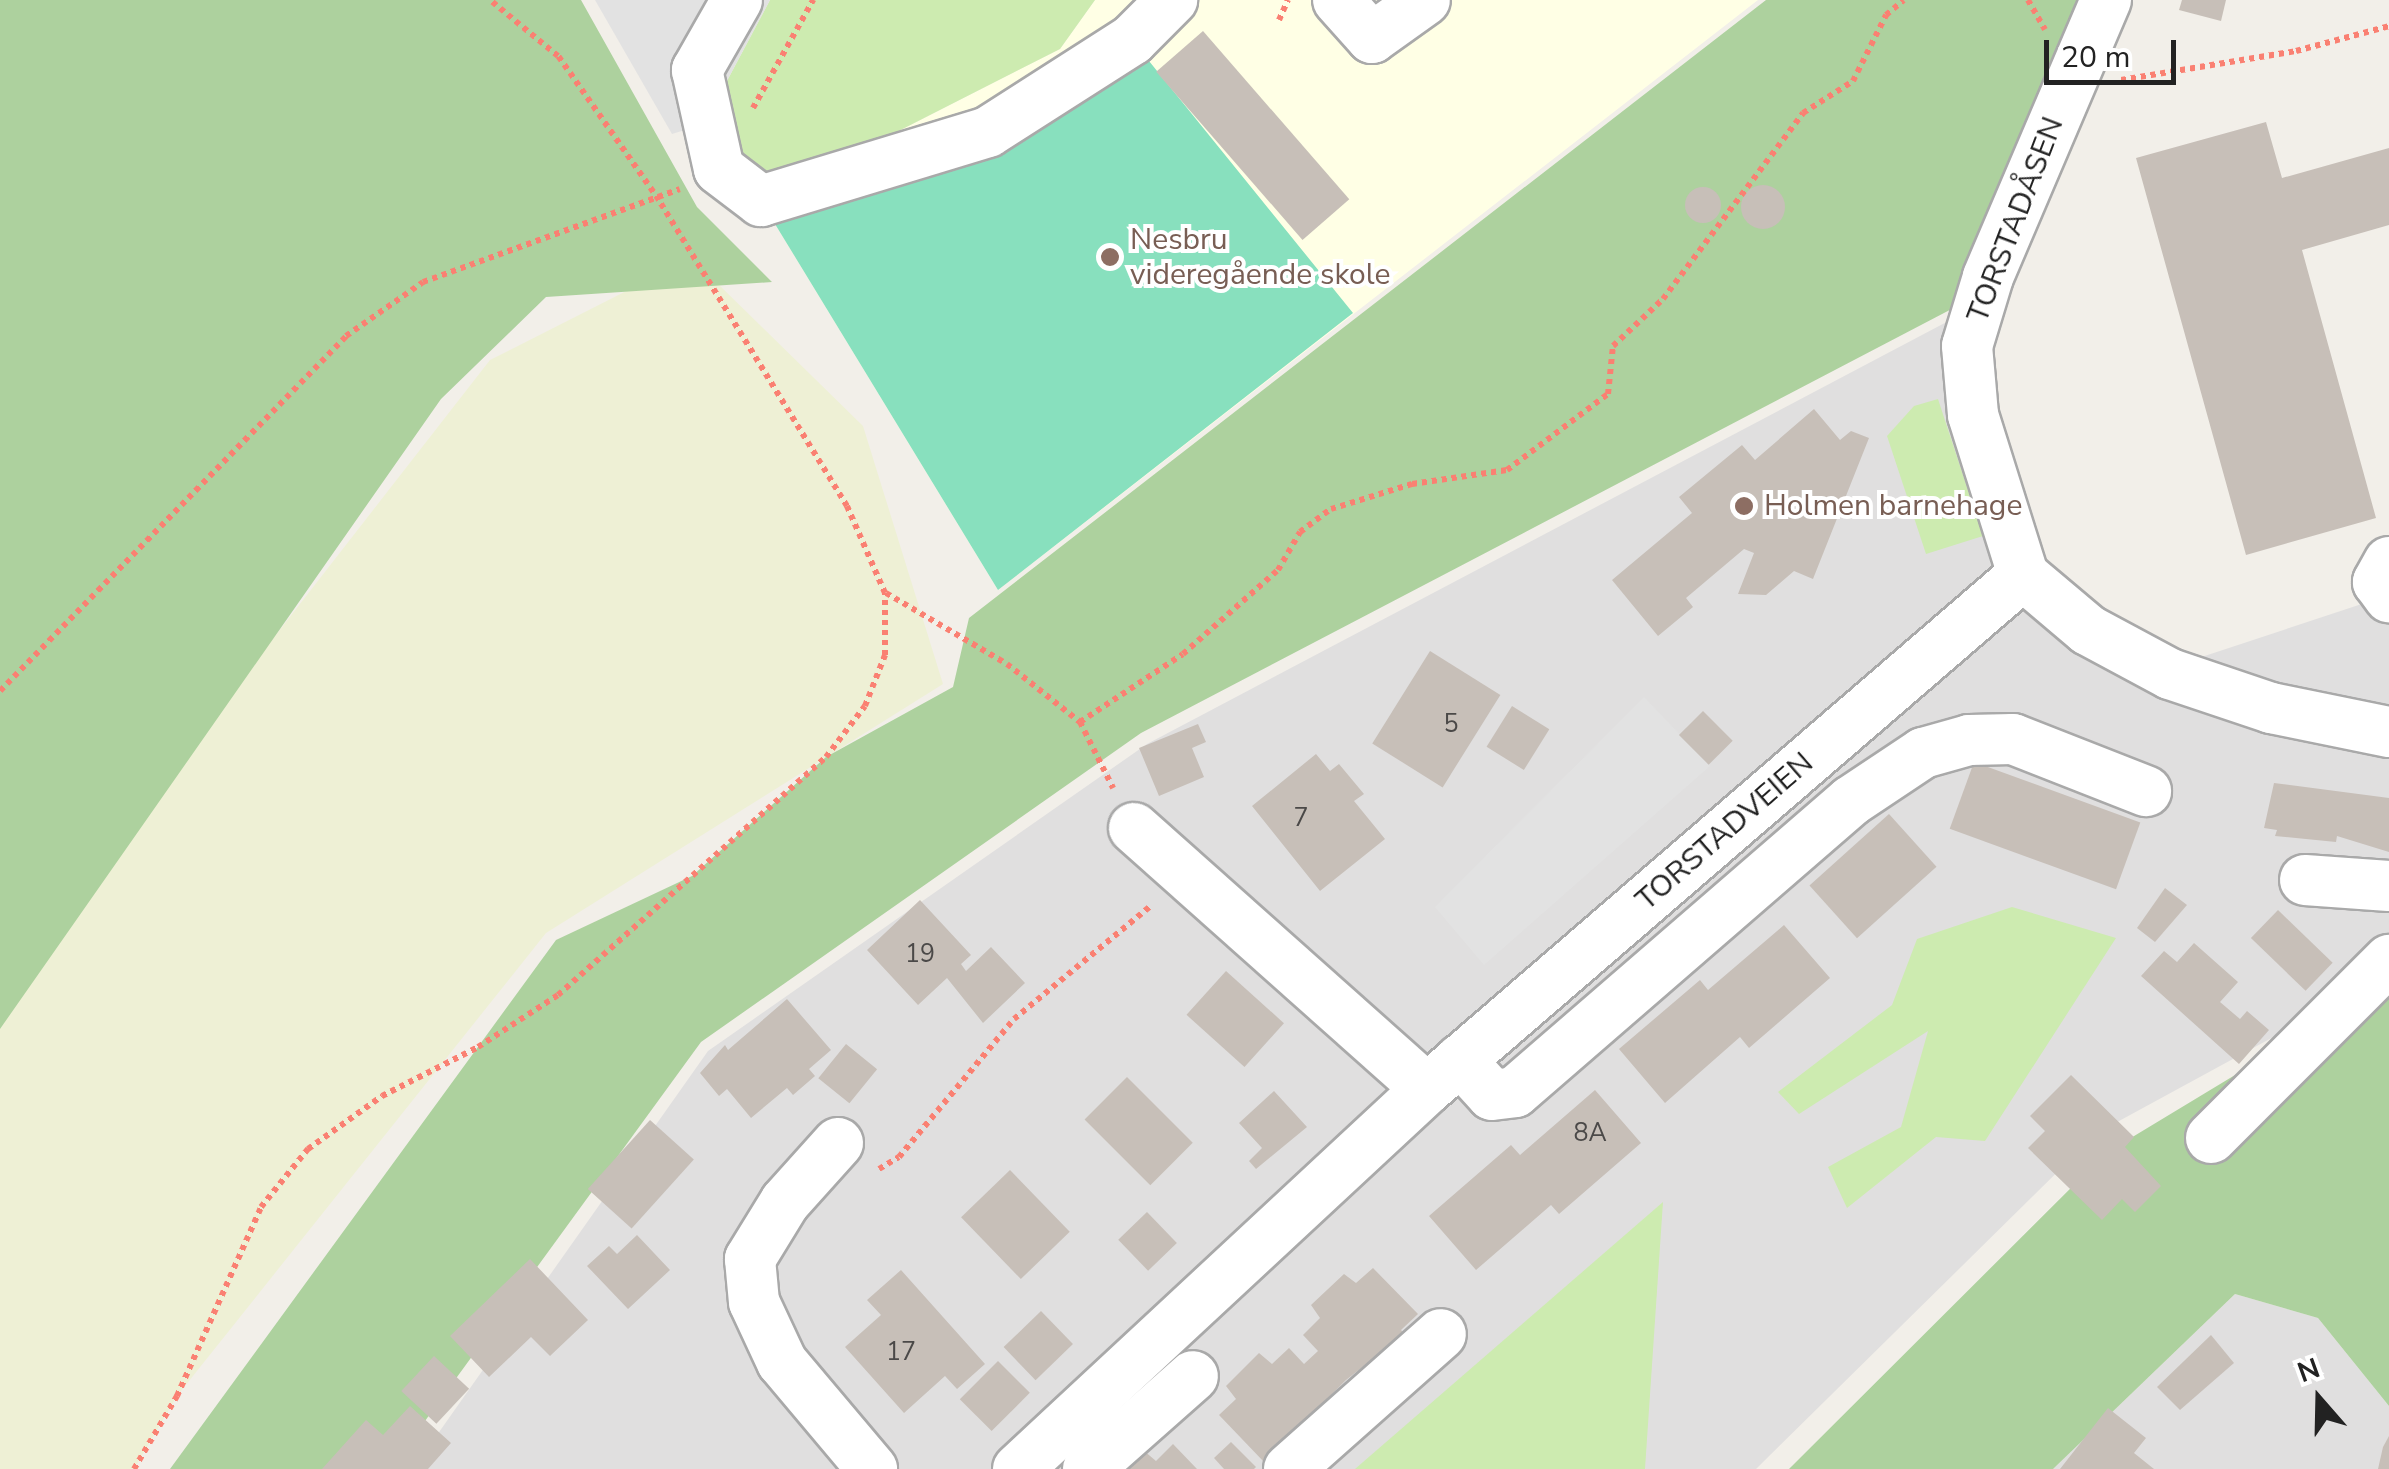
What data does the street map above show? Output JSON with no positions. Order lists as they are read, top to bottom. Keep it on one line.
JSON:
{"streets":{"street":["TORSTADÅSEN","TORSTADVEIEN"]},"crossings":[["TORSTADÅSEN","TORSTADVEIEN"]],"places":["Nesbru videregående skole","Holmen barnehage"],"house_numbers":["5","7","19","8A","17"],"scale_bar":"20 m","north":"top"}
